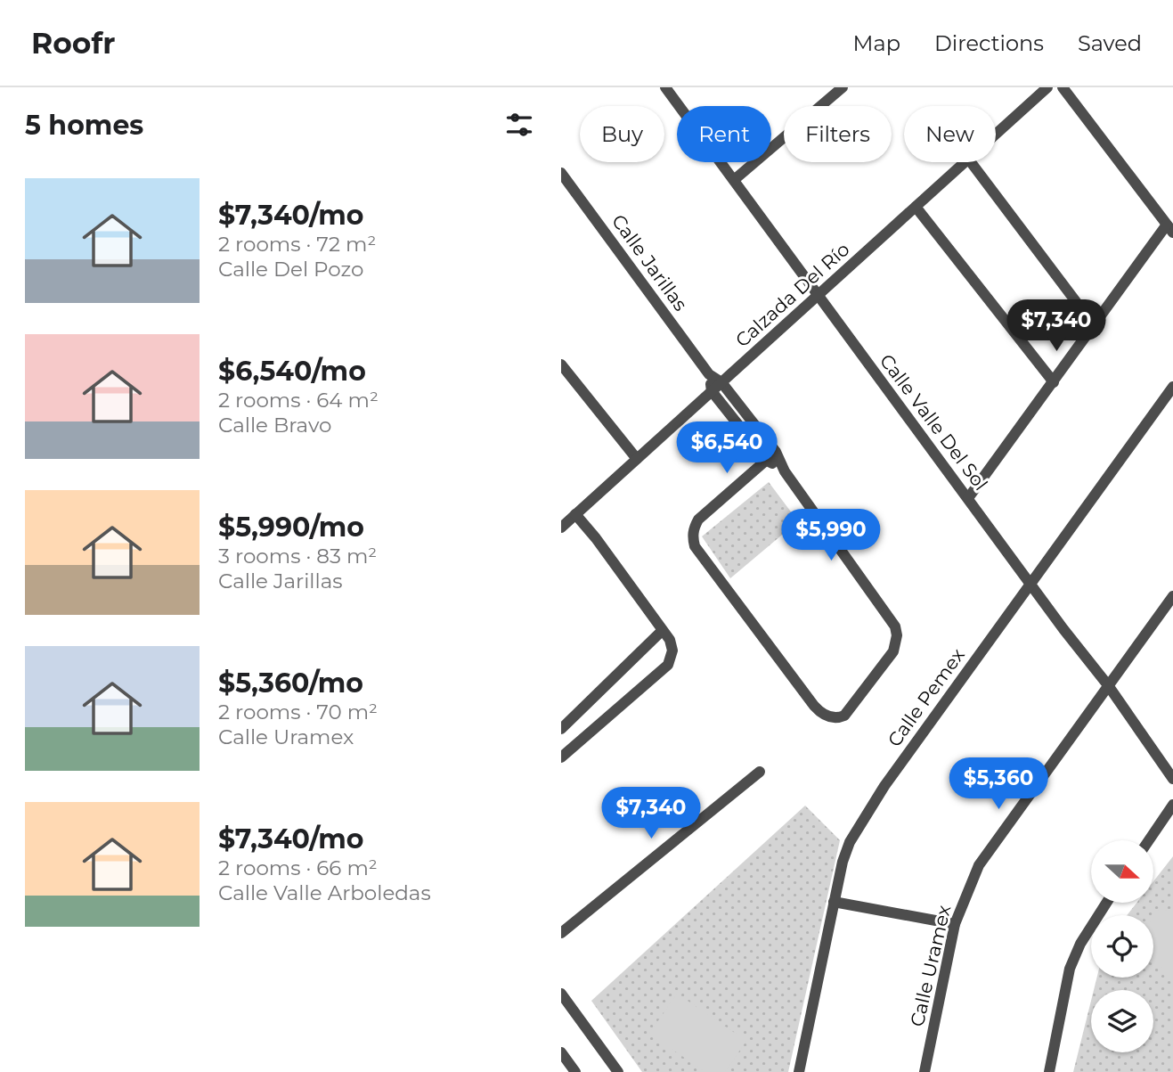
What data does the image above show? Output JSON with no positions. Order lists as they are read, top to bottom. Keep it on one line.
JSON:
{"streets":{"street":["Calle Jarillas","Calzada Del Río","Calle Valle Del Sol","Calle Pemex","Calle Uramex"]},"crossings":[["Calle Jarillas","Calzada Del Río"],["Calzada Del Río","Calle Valle Del Sol"],["Calle Valle Del Sol","Calle Pemex"],["Calle Valle Del Sol","Calle Uramex"]],"north":"right","page":{"header":"Roofr","nav":["Map","Directions","Saved"],"heading":"5 homes","chip":["Buy","Rent","Filters","New"],"list":[{"name":"$7,340/mo","note":"2 rooms · 72 m² · Calle Del Pozo"},{"name":"$6,540/mo","note":"2 rooms · 64 m² · Calle Bravo"},{"name":"$5,990/mo","note":"3 rooms · 83 m² · Calle Jarillas"},{"name":"$5,360/mo","note":"2 rooms · 70 m² · Calle Uramex"},{"name":"$7,340/mo","note":"2 rooms · 66 m² · Calle Valle Arboledas"}],"price":["$7,340","$6,540","$5,990","$5,360","$7,340"]}}
